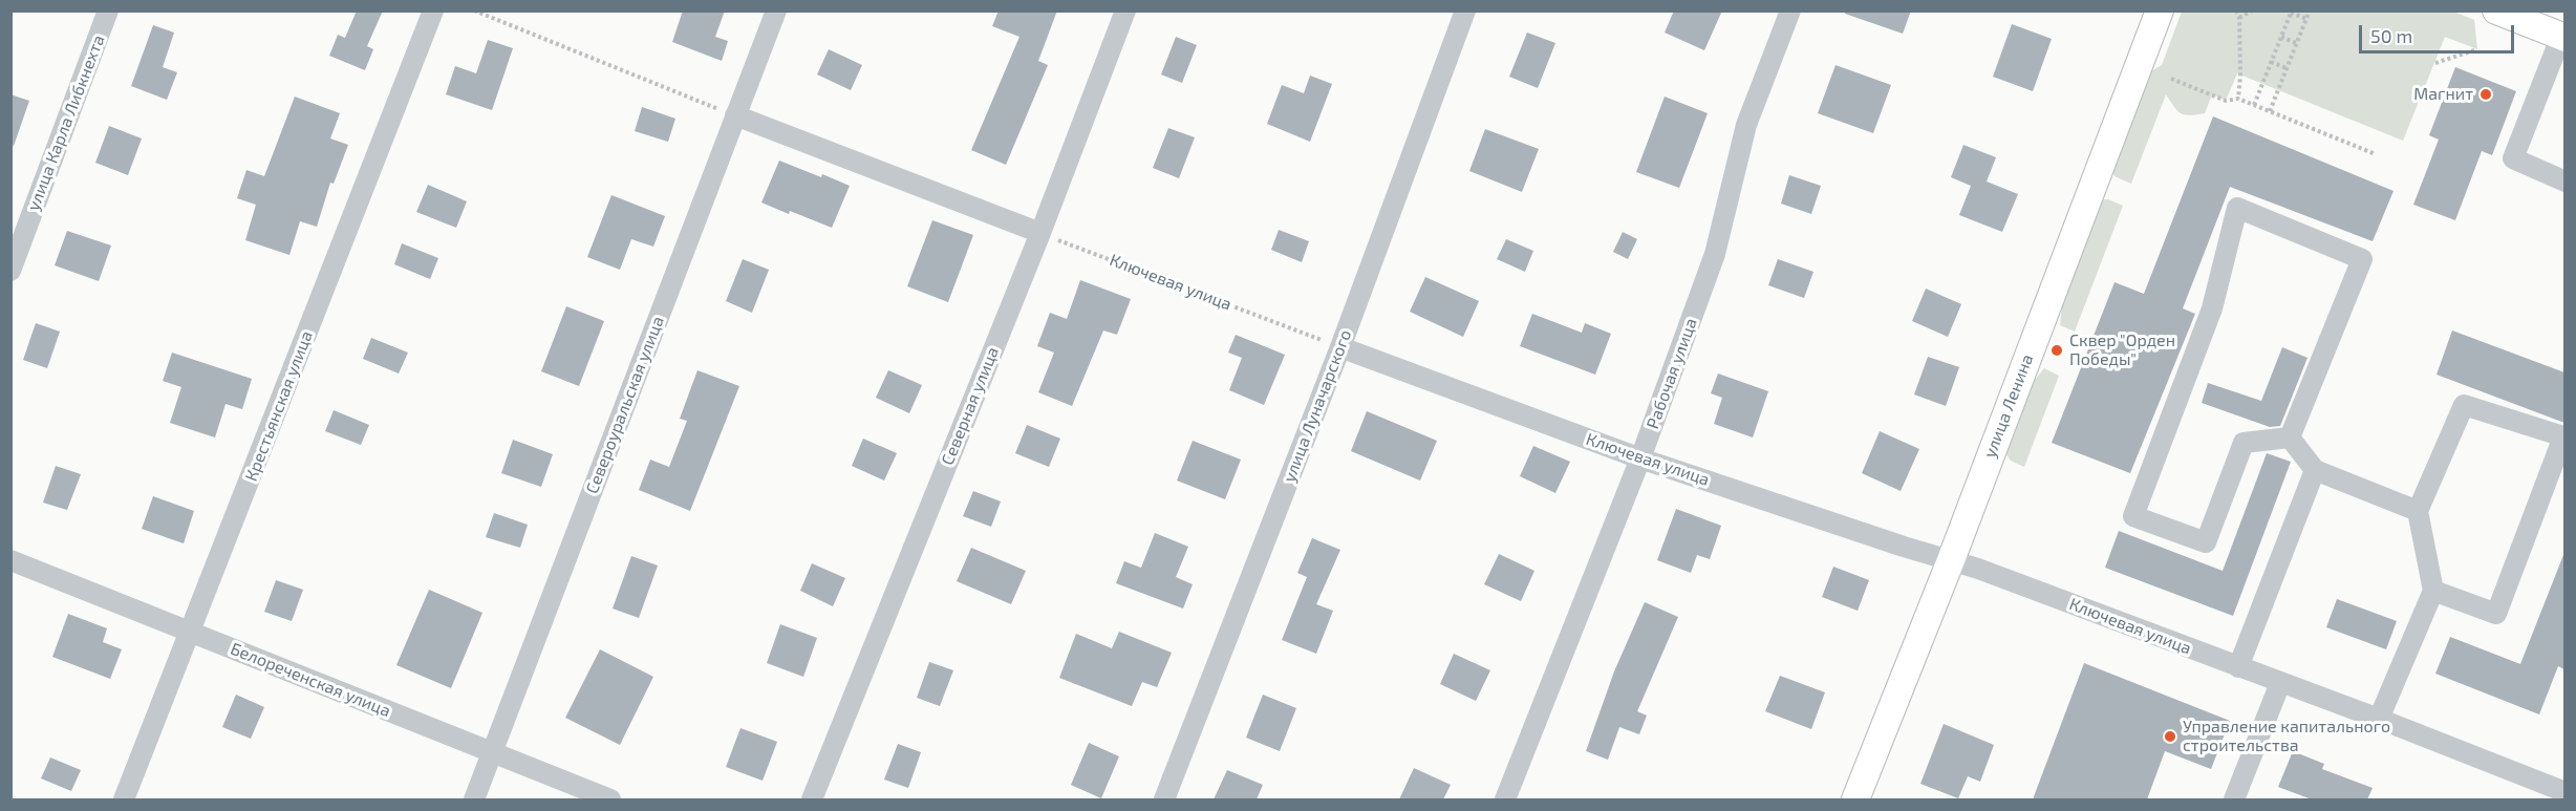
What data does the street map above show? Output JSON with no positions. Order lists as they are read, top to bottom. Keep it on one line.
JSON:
{"streets":{"main road":["улица Ленина"],"street":["улица Карла Либкнехта","Ключевая улица","Рабочая улица","Североуральская улица","Крестьянская улица","Северная улица","улица Луначарского","Белореченская улица"]},"crossings":[["Ключевая улица","Рабочая улица"],["Ключевая улица","Северная улица"],["Ключевая улица","улица Луначарского"],["Ключевая улица","улица Ленина"],["Североуральская улица","Белореченская улица"],["Крестьянская улица","Белореченская улица"]],"places":["Магнит","Сквер \"Орден Победы\"","Управление капитального строительства"],"scale_bar":"50 m"}
